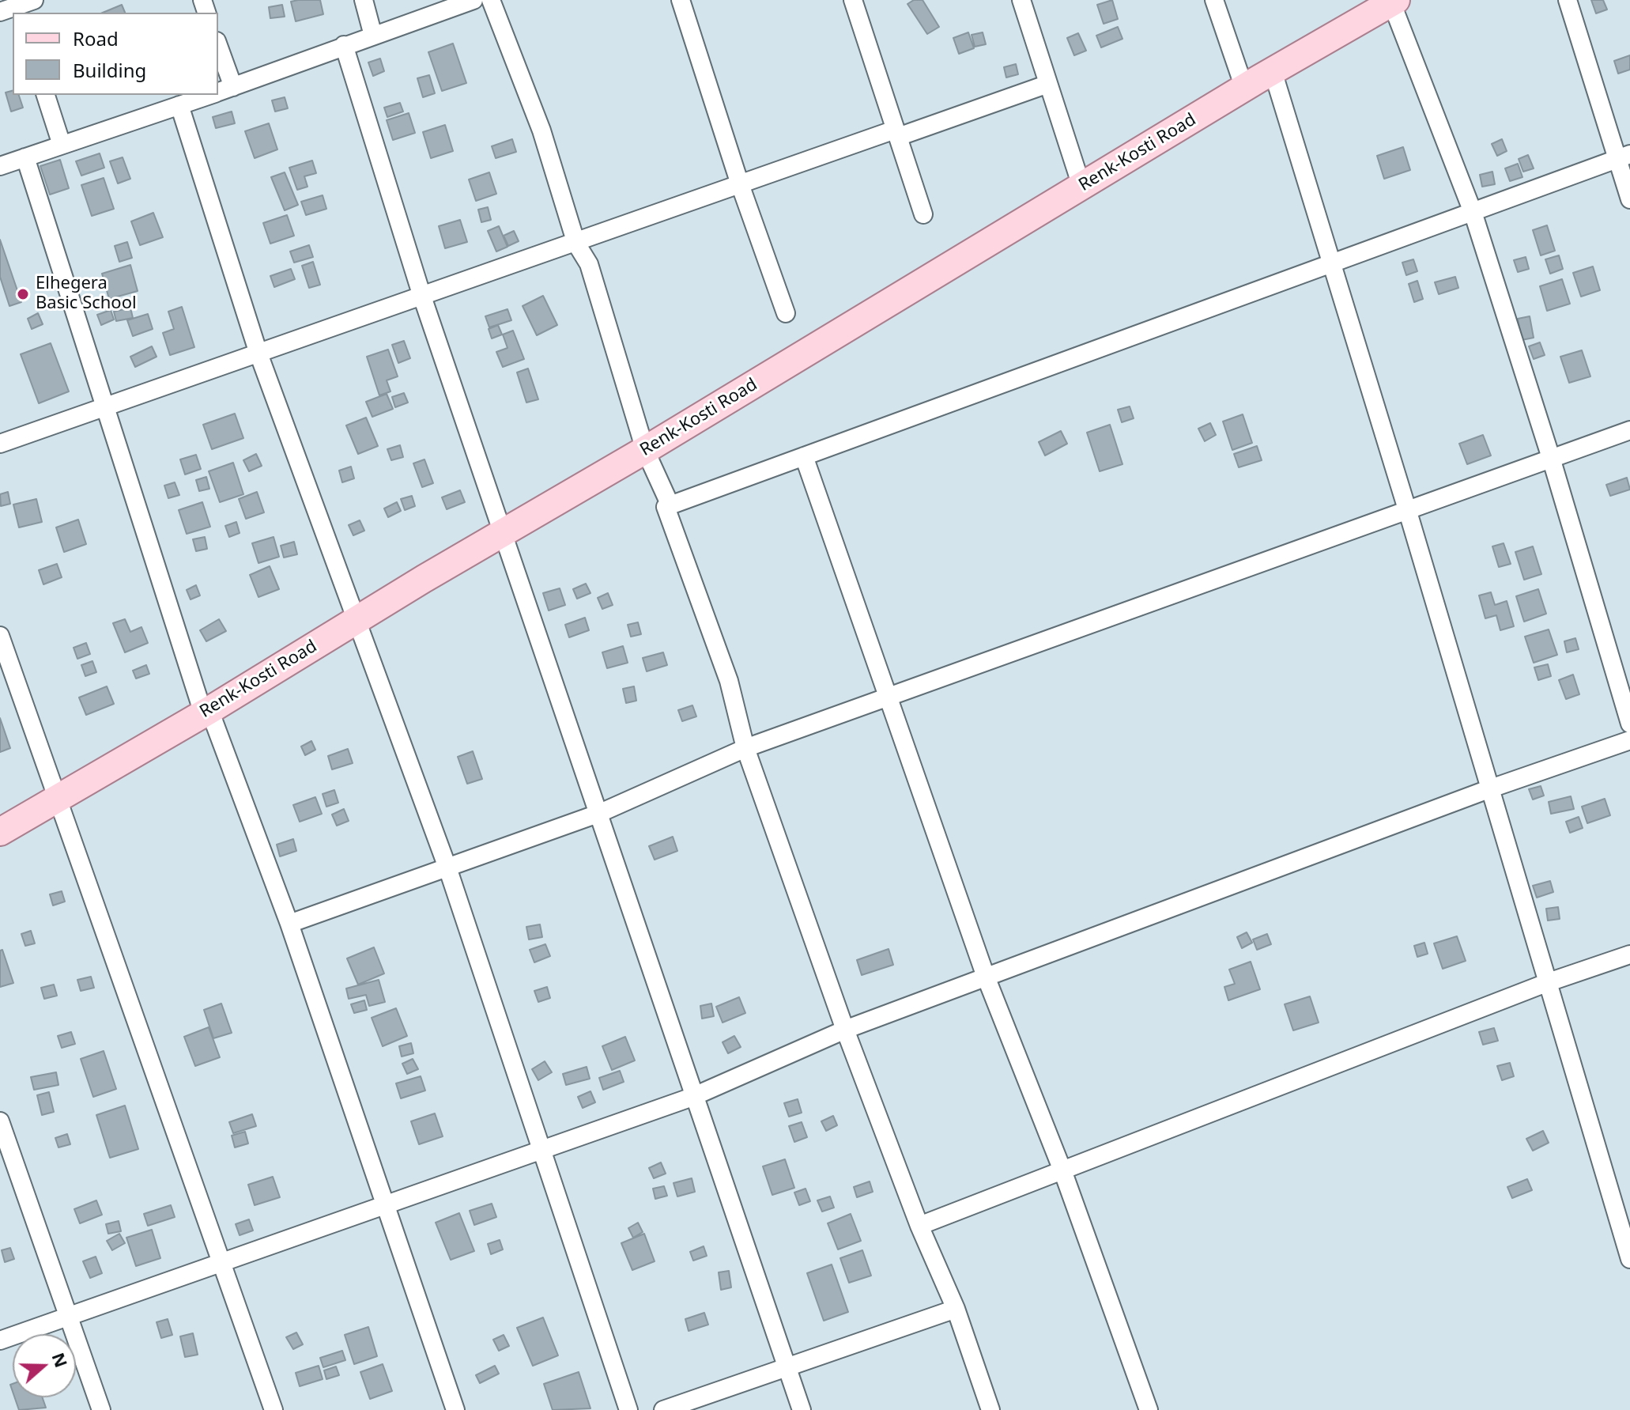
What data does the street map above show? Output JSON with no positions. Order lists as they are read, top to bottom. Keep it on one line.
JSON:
{"streets":{"main road":["Renk-Kosti Road"]},"places":["Elhegera Basic School"],"legend":["Road","Building"],"north":"right"}
